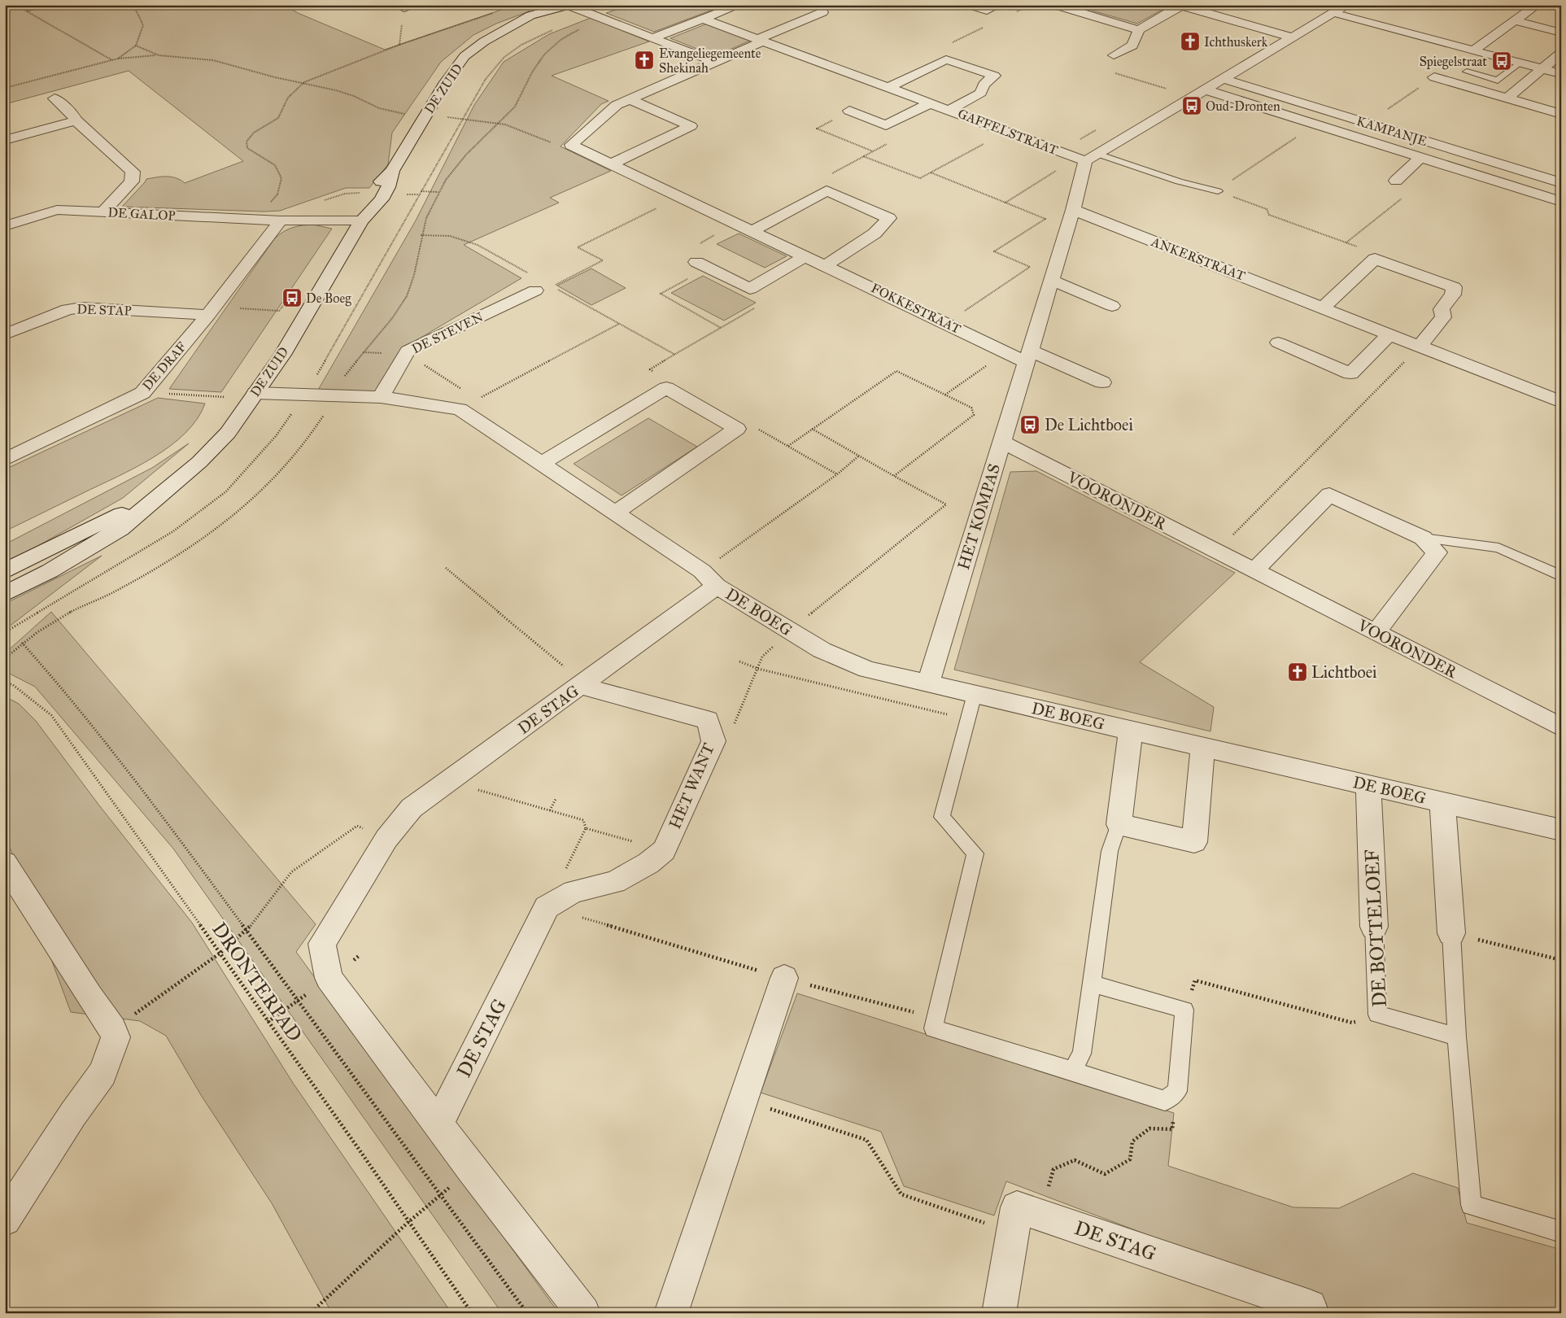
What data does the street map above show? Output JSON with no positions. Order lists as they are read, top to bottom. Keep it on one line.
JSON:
{"streets":{"street":["DE ZUID","KAMPANJE","GAFFELSTRAAT","DE GALOP","ANKERSTRAAT","FOKKESTRAAT","DE STAP","DE STEVEN","DE DRAF","VOORONDER","HET KOMPAS","DE BOEG","DE STAG","HET WANT","DE BOTTELOEF"],"path":["DRONTERPAD"]},"crossings":[["DE ZUID","DE GALOP"],["DE ZUID","DE BOEG"],["GAFFELSTRAAT","HET KOMPAS"],["DE GALOP","DE DRAF"],["ANKERSTRAAT","HET KOMPAS"],["FOKKESTRAAT","HET KOMPAS"],["DE STAP","DE DRAF"],["DE STEVEN","DE BOEG"],["VOORONDER","HET KOMPAS"],["HET KOMPAS","DE BOEG"],["DE BOEG","DE STAG"],["DE BOEG","DE BOTTELOEF"],["DE STAG","HET WANT"]],"places":{"church":["Ichthuskerk","Evangeliegemeente Shekinah","Lichtboei"],"bus stop":["Spiegelstraat","Oud-Dronten","De Boeg","De Lichtboei"]}}
